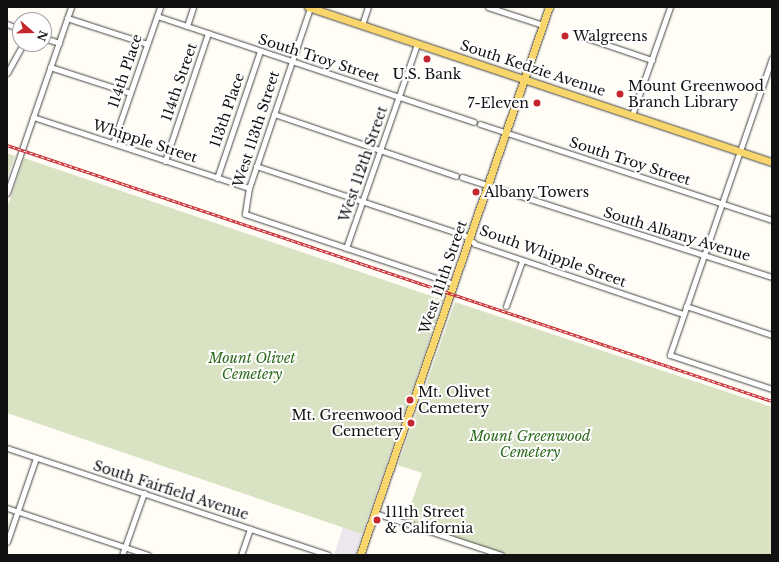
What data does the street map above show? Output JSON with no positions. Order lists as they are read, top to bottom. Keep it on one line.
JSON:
{"streets":{"main road":["South Kedzie Avenue","West 111th Street"],"street":["South Troy Street","114th Place","114th Street","113th Place","West 113th Street","Whipple Street","West 112th Street","South Albany Avenue","South Whipple Street","South Fairfield Avenue"]},"crossings":[["South Troy Street","114th Place"],["South Troy Street","114th Street"],["South Troy Street","113th Place"],["South Troy Street","West 113th Street"],["South Troy Street","West 112th Street"],["South Troy Street","West 111th Street"],["South Kedzie Avenue","West 113th Street"],["South Kedzie Avenue","West 112th Street"],["South Kedzie Avenue","West 111th Street"],["114th Place","Whipple Street"],["114th Street","Whipple Street"],["113th Place","Whipple Street"],["West 113th Street","Whipple Street"],["West 113th Street","West 112th Street"],["West 113th Street","South Albany Avenue"],["West 113th Street","South Whipple Street"],["West 112th Street","South Albany Avenue"],["West 112th Street","South Whipple Street"],["South Albany Avenue","West 111th Street"],["South Whipple Street","West 111th Street"]],"parks":["Mount Olivet Cemetery","Mount Greenwood Cemetery"],"places":["Walgreens","U.S. Bank","Mount Greenwood Branch Library","7-Eleven","Albany Towers","Mt. Olivet Cemetery","Mt. Greenwood Cemetery","111th Street & California"],"north":"right"}
